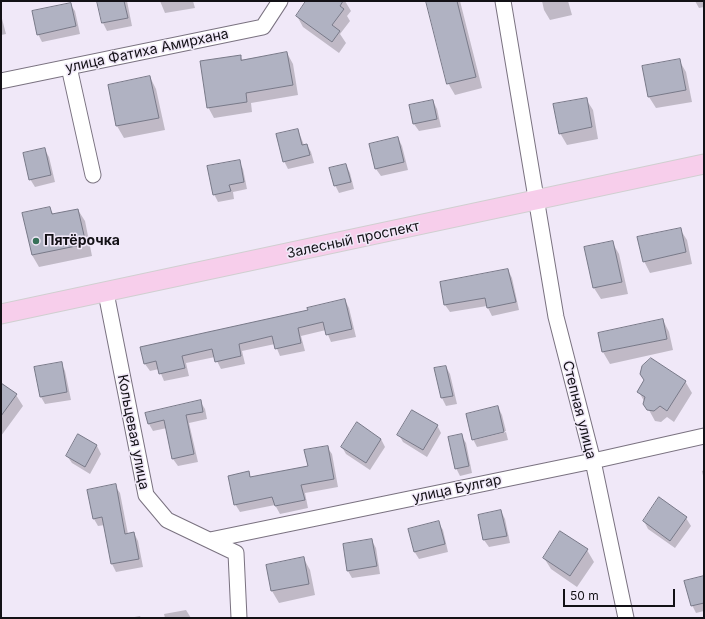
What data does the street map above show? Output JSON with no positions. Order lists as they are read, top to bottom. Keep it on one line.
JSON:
{"streets":{"main road":["Залесный проспект"],"street":["улица Фатиха Амирхана","Степная улица","Кольцевая улица","улица Булгар"]},"crossings":[["Залесный проспект","Степная улица"],["Залесный проспект","Кольцевая улица"],["Степная улица","улица Булгар"],["Кольцевая улица","улица Булгар"]],"places":["Пятёрочка"],"scale_bar":"50 m"}
